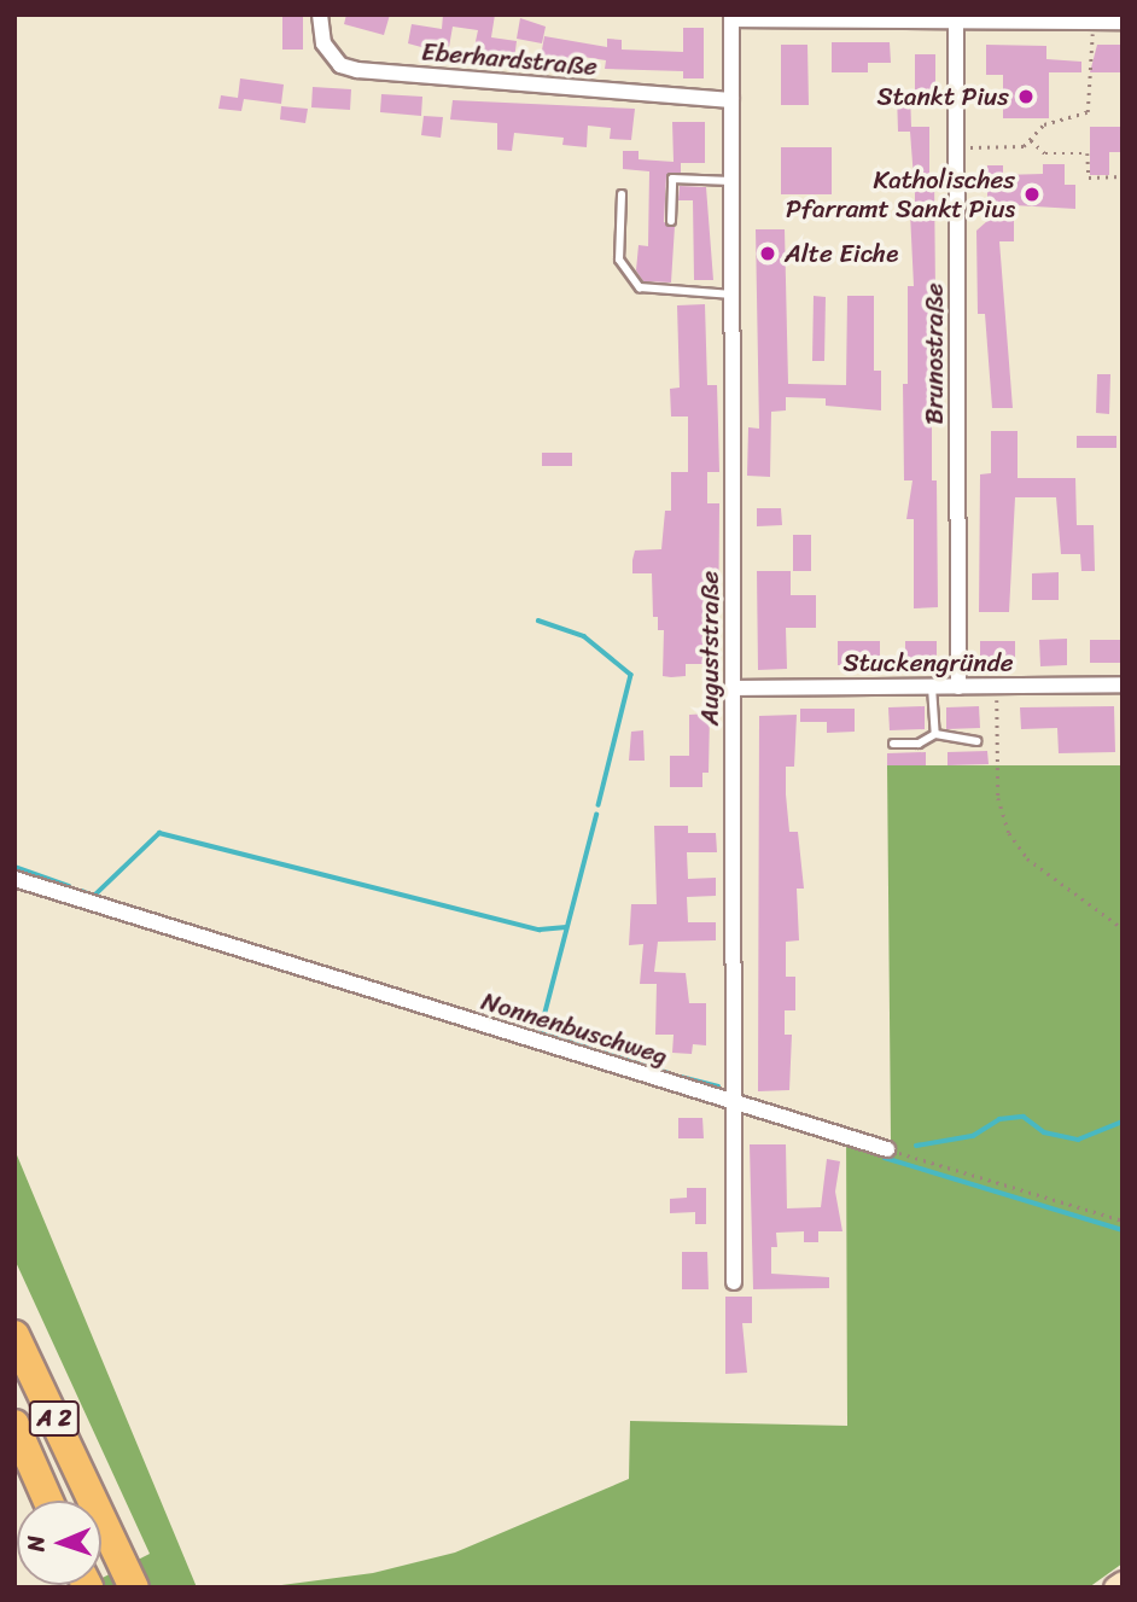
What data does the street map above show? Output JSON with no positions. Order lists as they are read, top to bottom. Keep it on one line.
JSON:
{"streets":{"highway":["A 2"],"street":["Eberhardstraße","Brunostraße","Auguststraße","Stuckengründe","Nonnenbuschweg"]},"crossings":[["Eberhardstraße","Auguststraße"],["Brunostraße","Stuckengründe"],["Auguststraße","Stuckengründe"],["Auguststraße","Nonnenbuschweg"]],"places":["Stankt Pius","Katholisches Pfarramt Sankt Pius","Alte Eiche"],"north":"left"}
